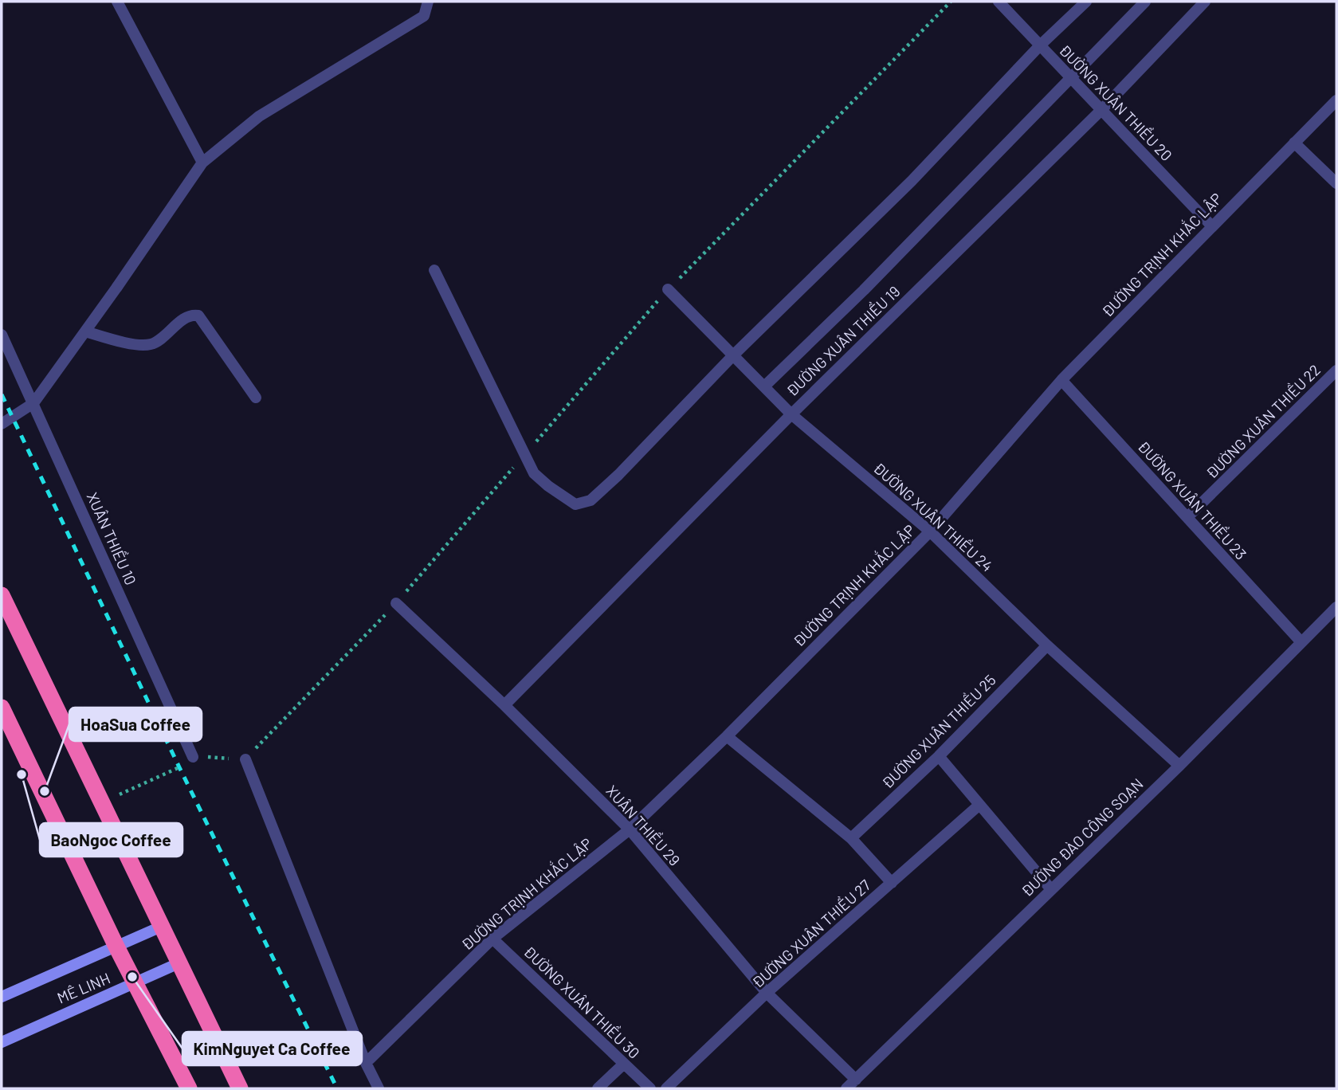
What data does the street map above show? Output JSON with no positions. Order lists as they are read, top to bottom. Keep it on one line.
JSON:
{"streets":{"main road":["MÊ LINH"],"street":["ĐƯỜNG XUÂN THIỀU 20","ĐƯỜNG TRỊNH KHẮC LẬP","ĐƯỜNG XUÂN THIỀU 19","ĐƯỜNG XUÂN THIỀU 22","ĐƯỜNG XUÂN THIỀU 23","ĐƯỜNG XUÂN THIỀU 24","XUÂN THIỀU 10","ĐƯỜNG XUÂN THIỀU 25","XUÂN THIỀU 29","ĐƯỜNG ĐÀO CÔNG SOẠN","ĐƯỜNG XUÂN THIỀU 27","ĐƯỜNG XUÂN THIỀU 30"]},"crossings":[["ĐƯỜNG XUÂN THIỀU 20","ĐƯỜNG TRỊNH KHẮC LẬP"],["ĐƯỜNG XUÂN THIỀU 20","ĐƯỜNG XUÂN THIỀU 19"],["ĐƯỜNG TRỊNH KHẮC LẬP","ĐƯỜNG XUÂN THIỀU 23"],["ĐƯỜNG TRỊNH KHẮC LẬP","ĐƯỜNG XUÂN THIỀU 24"],["ĐƯỜNG TRỊNH KHẮC LẬP","XUÂN THIỀU 29"],["ĐƯỜNG TRỊNH KHẮC LẬP","ĐƯỜNG XUÂN THIỀU 30"],["ĐƯỜNG XUÂN THIỀU 19","ĐƯỜNG XUÂN THIỀU 24"],["ĐƯỜNG XUÂN THIỀU 19","XUÂN THIỀU 29"],["ĐƯỜNG XUÂN THIỀU 22","ĐƯỜNG XUÂN THIỀU 23"],["ĐƯỜNG XUÂN THIỀU 23","ĐƯỜNG ĐÀO CÔNG SOẠN"],["ĐƯỜNG XUÂN THIỀU 24","ĐƯỜNG XUÂN THIỀU 25"],["ĐƯỜNG XUÂN THIỀU 24","ĐƯỜNG ĐÀO CÔNG SOẠN"],["XUÂN THIỀU 29","ĐƯỜNG ĐÀO CÔNG SOẠN"],["XUÂN THIỀU 29","ĐƯỜNG XUÂN THIỀU 27"]],"places":["BaoNgoc Coffee","HoaSua Coffee","KimNguyet Ca Coffee"]}
